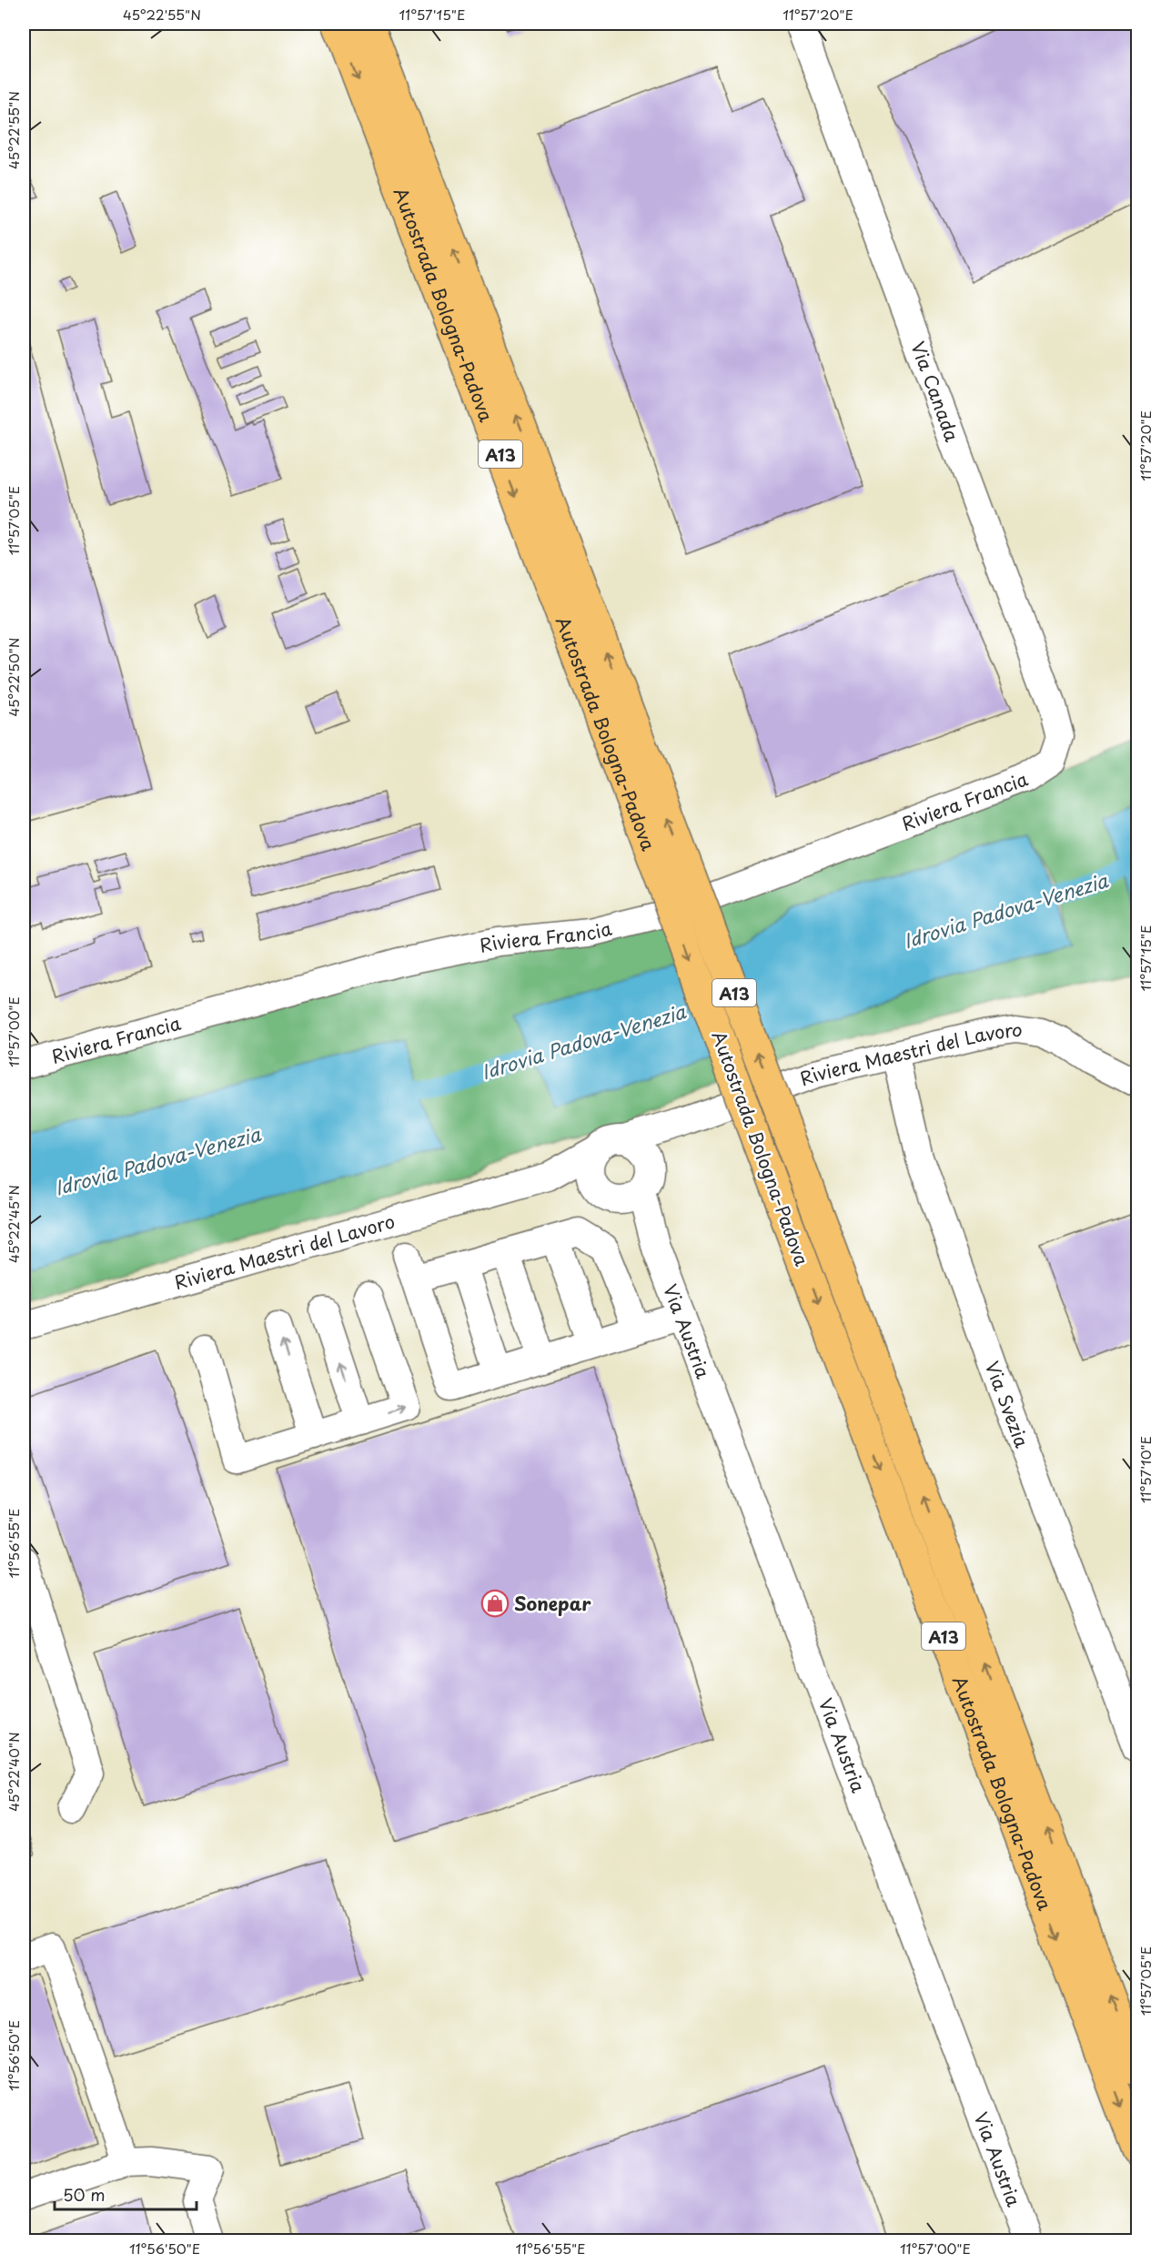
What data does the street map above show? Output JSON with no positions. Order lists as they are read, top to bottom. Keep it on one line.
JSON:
{"streets":{"highway":["Autostrada Bologna-Padova","A13"],"street":["Via Canada","Riviera Francia","Riviera Maestri del Lavoro","Via Austria","Via Svezia"]},"crossings":[["Via Canada","Riviera Francia"],["Riviera Maestri del Lavoro","Via Austria"],["Riviera Maestri del Lavoro","Via Svezia"]],"water":["Idrovia Padova-Venezia"],"places":{"shop":["Sonepar"]},"scale_bar":"50 m","coordinates":["45°22'55\"N","11°57'15\"E","11°57'20\"E","11°57'05\"E","45°22'50\"N","11°57'00\"E","45°22'45\"N","11°57'10\"E","11°56'55\"E","45°22'40\"N","11°56'50\"E"]}
